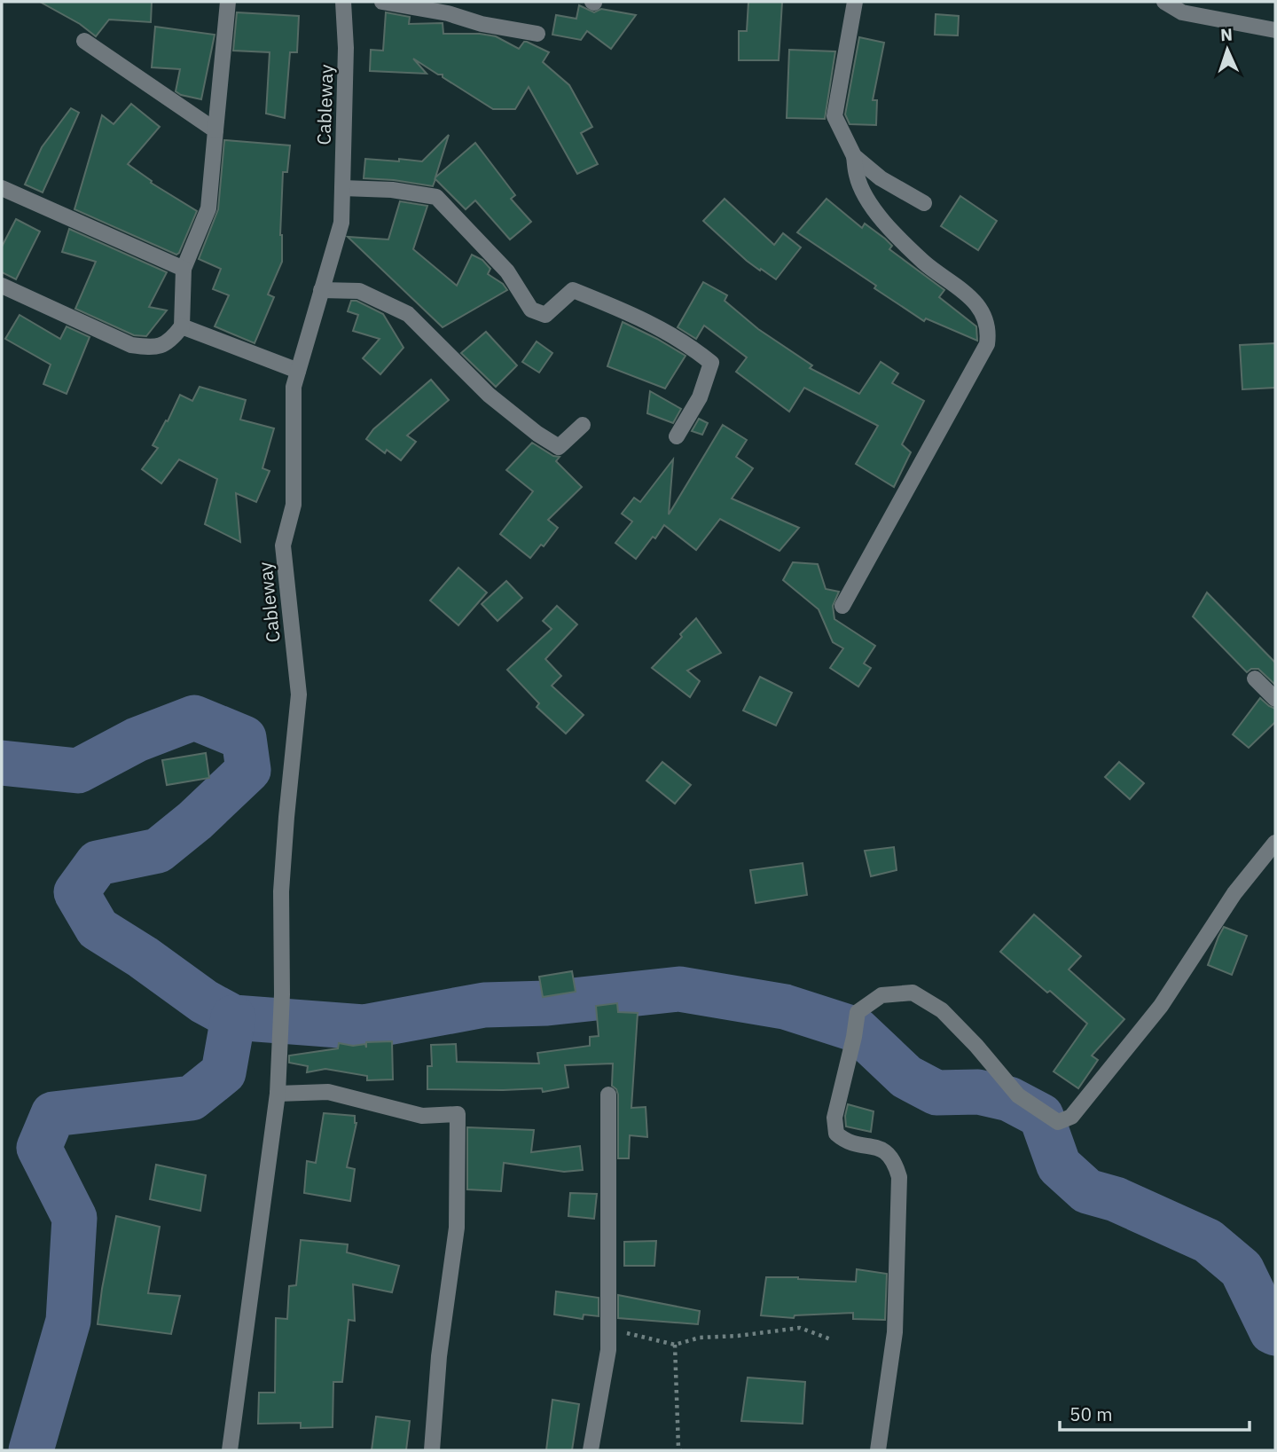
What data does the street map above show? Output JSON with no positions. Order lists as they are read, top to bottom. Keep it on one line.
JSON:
{"streets":{"street":["Cableway"]},"scale_bar":"50 m","north":"top"}
